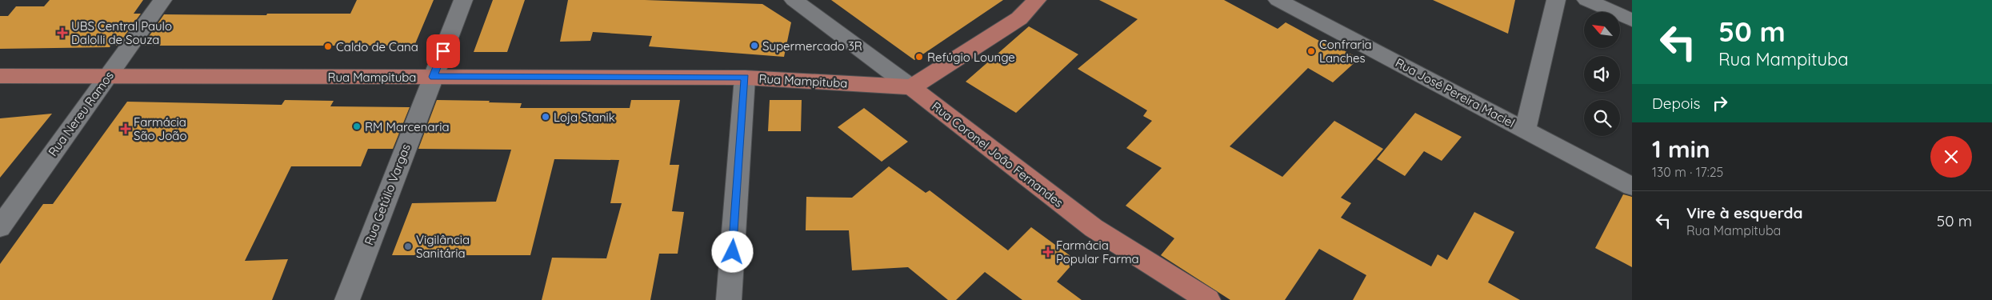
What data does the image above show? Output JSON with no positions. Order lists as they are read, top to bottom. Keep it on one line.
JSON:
{"streets":{"main road":["Rua Mampituba","Rua Coronel João Fernandes"],"street":["Rua José Pereira Maciel","Rua Nereu Ramos","Rua Getúlio Vargas"]},"crossings":[["Rua Mampituba","Rua Nereu Ramos"],["Rua Mampituba","Rua Coronel João Fernandes"],["Rua Mampituba","Rua Getúlio Vargas"]],"places":{"health":["UBS Central Paulo Dalolli de Souza","Farmácia São João","Farmácia Popular Farma"],"other":["Supermercado 3R","Caldo de Cana","Confraria Lanches","Refúgio Lounge","Loja Stanik","RM Marcenaria","Vigilância Sanitária"]},"north":"top left","page":{"turn":["50 m","Rua Mampituba"],"then":"Depois","heading":["1 min","130 m · 17:25"],"list":[{"name":"Vire à esquerda","note":"Rua Mampituba","value":"50 m"}]}}
